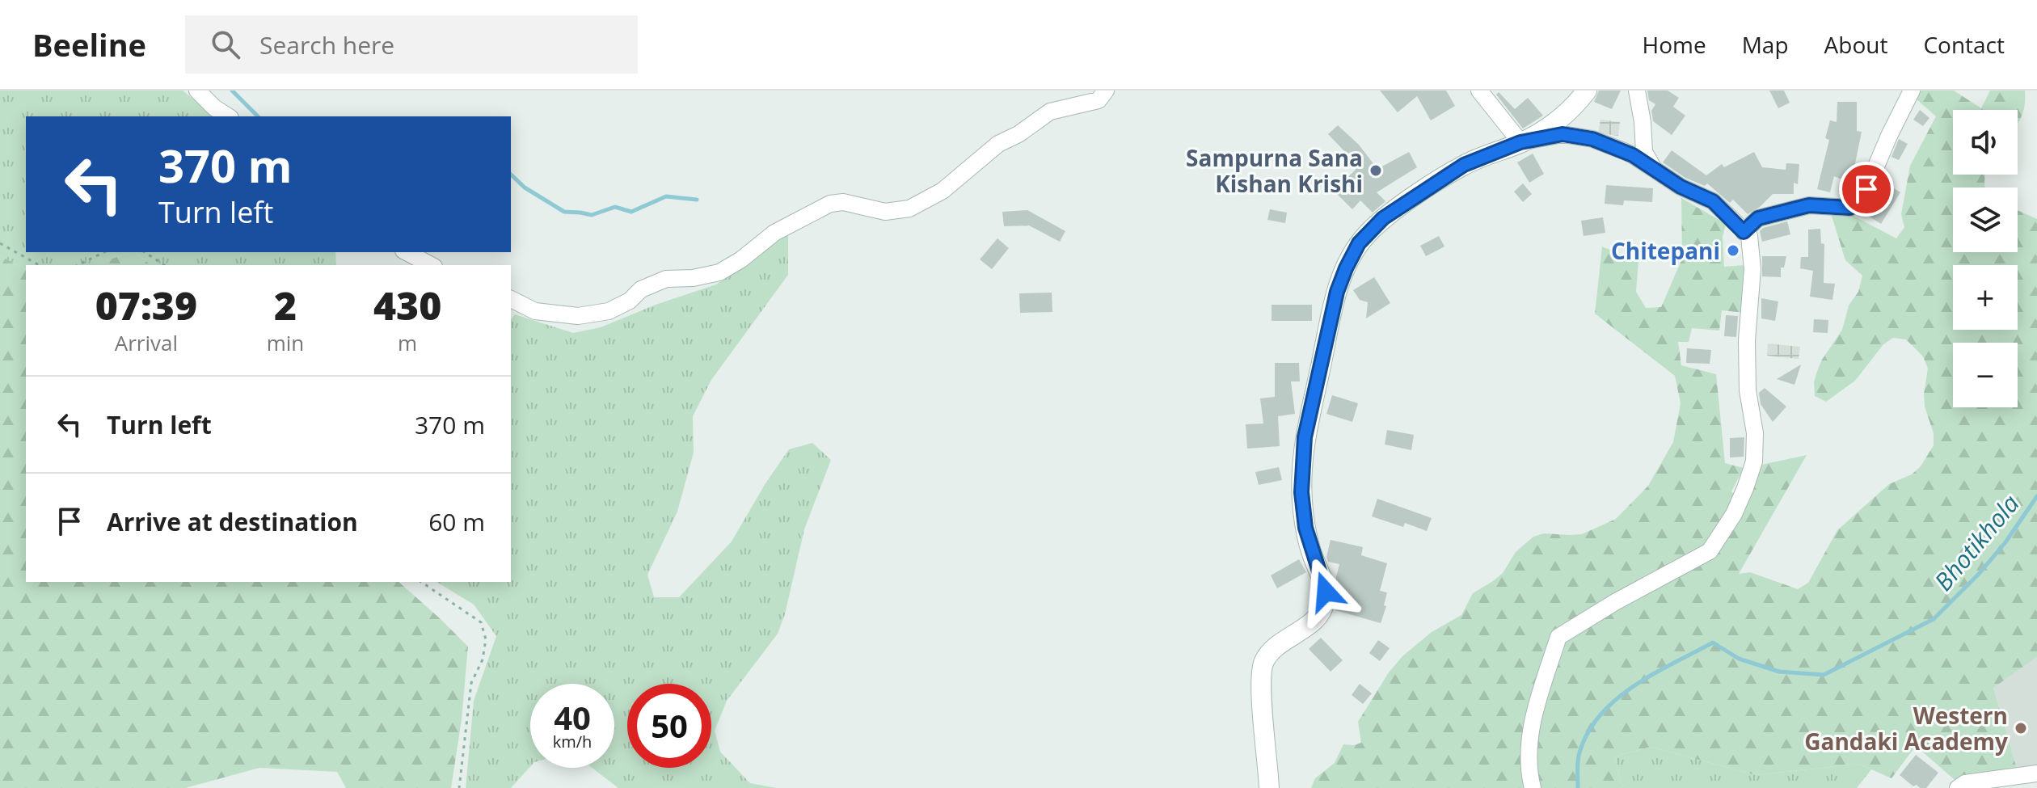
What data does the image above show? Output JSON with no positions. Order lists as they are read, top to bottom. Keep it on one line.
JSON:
{"water":["Bhotikhola"],"places":["Sampurna Sana Kishan Krishi","Chitepani","Western Gandaki Academy"],"page":{"header":"Beeline","search":"Search here","nav":["Home","Map","About","Contact"],"map_buttons":["+","−"],"turn":["370 m","Turn left"],"eta":["07:39","Arrival","2","min","430","m"],"list":[{"name":"Turn left","value":"370 m"},{"name":"Arrive at destination","value":"60 m"}],"speed":"40 km/h","limit":"50"}}
